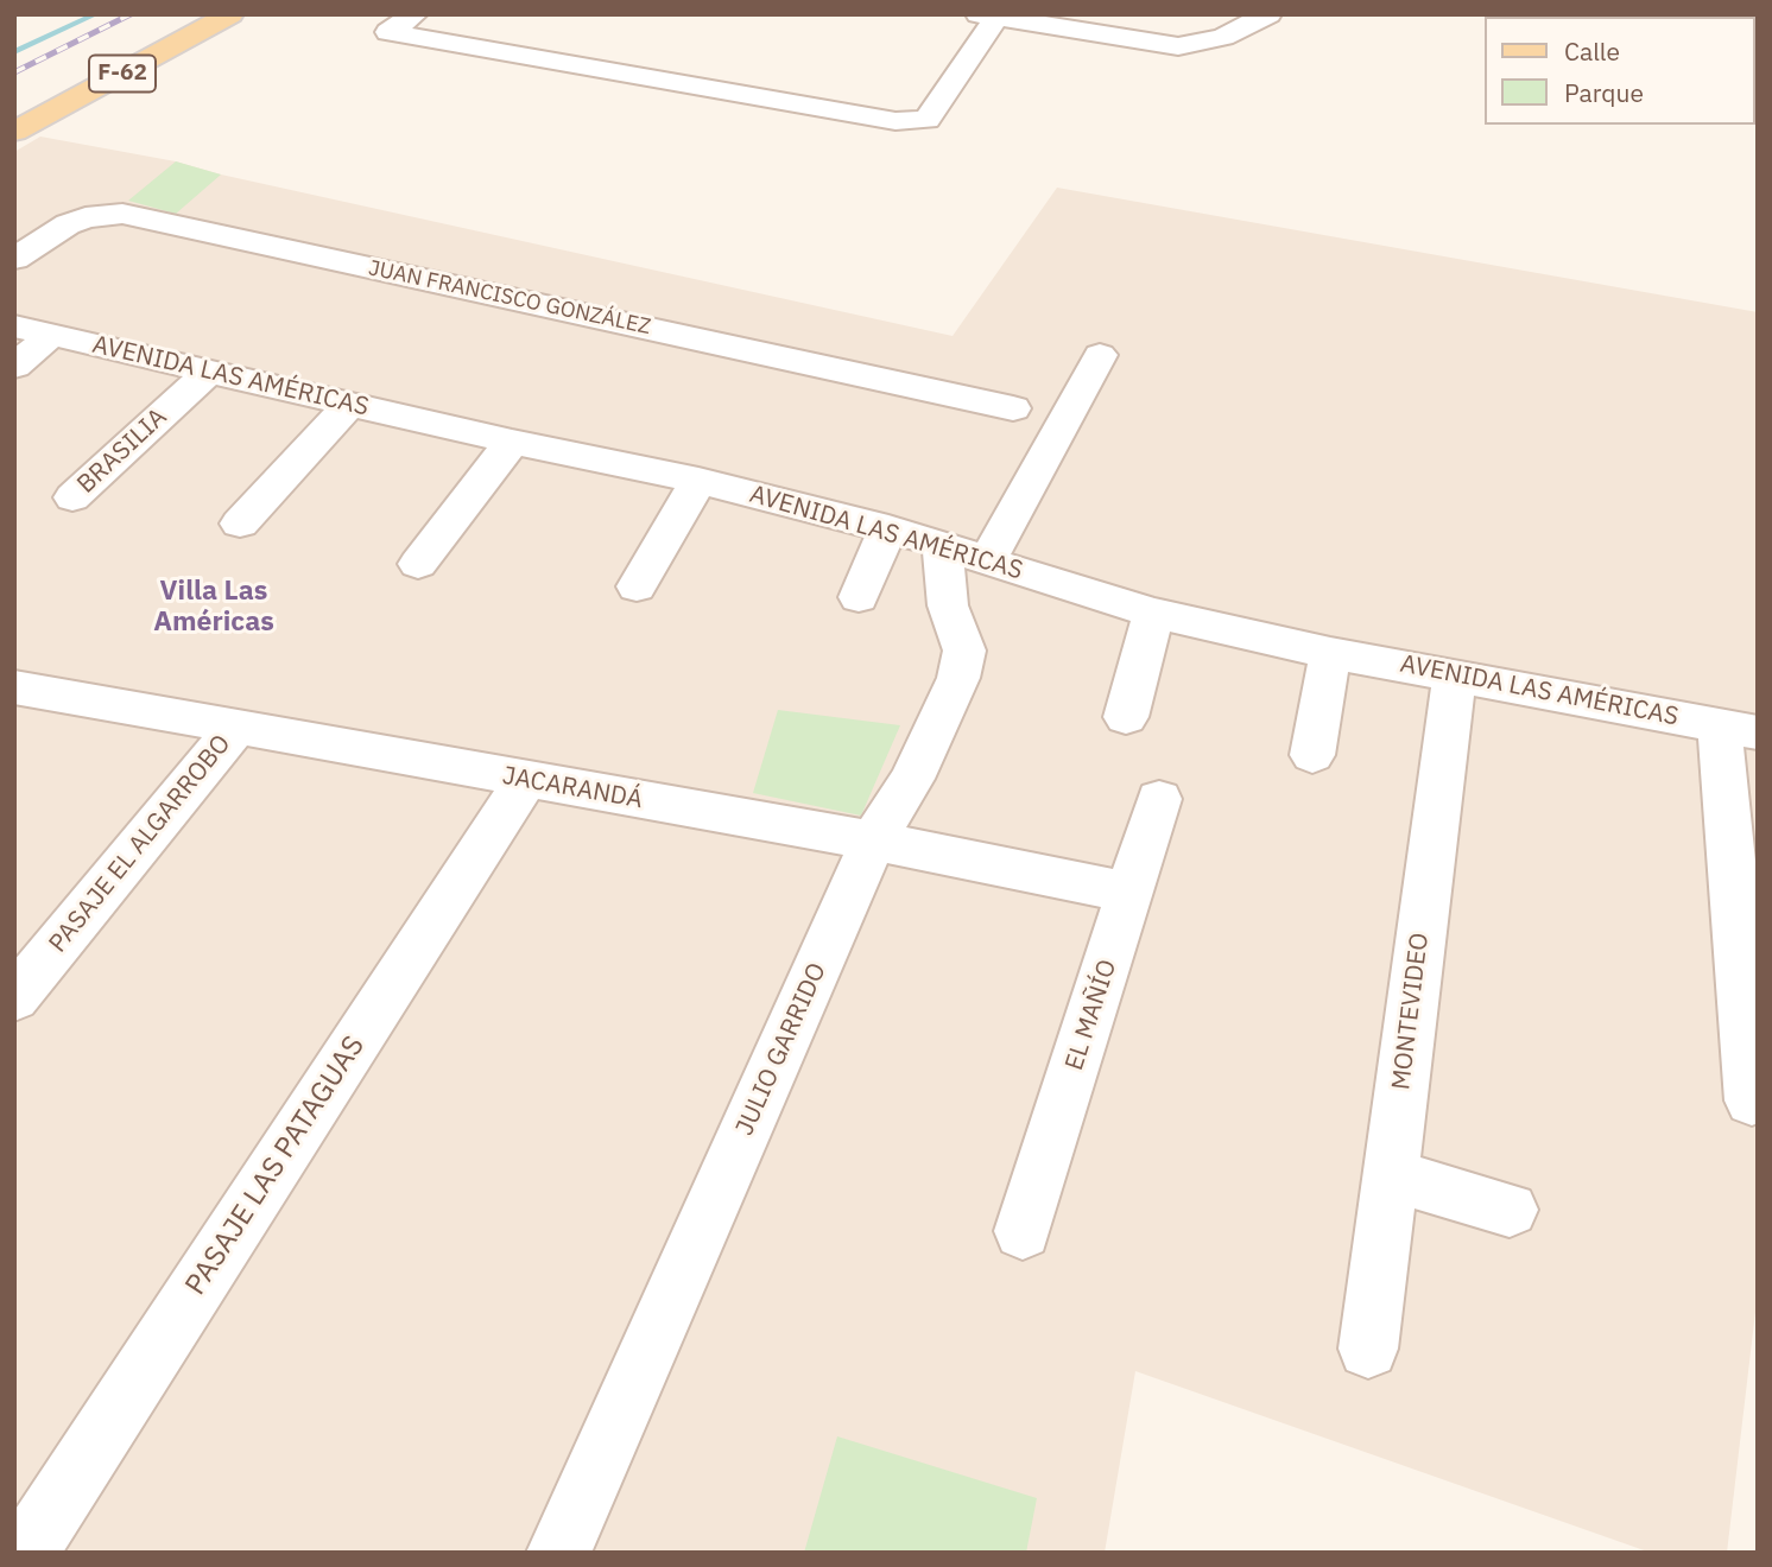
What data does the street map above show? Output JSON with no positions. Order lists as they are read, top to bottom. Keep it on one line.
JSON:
{"streets":{"main road":["F-62"],"street":["JUAN FRANCISCO GONZÁLEZ","AVENIDA LAS AMÉRICAS","BRASILIA","JACARANDÁ","PASAJE EL ALGARROBO","MONTEVIDEO","EL MAÑÍO","JULIO GARRIDO","PASAJE LAS PATAGUAS"]},"crossings":[["AVENIDA LAS AMÉRICAS","BRASILIA"],["AVENIDA LAS AMÉRICAS","MONTEVIDEO"],["AVENIDA LAS AMÉRICAS","JULIO GARRIDO"],["JACARANDÁ","PASAJE EL ALGARROBO"],["JACARANDÁ","EL MAÑÍO"],["JACARANDÁ","JULIO GARRIDO"],["JACARANDÁ","PASAJE LAS PATAGUAS"]],"districts":["Villa Las Américas"],"legend":["Calle","Parque"]}
